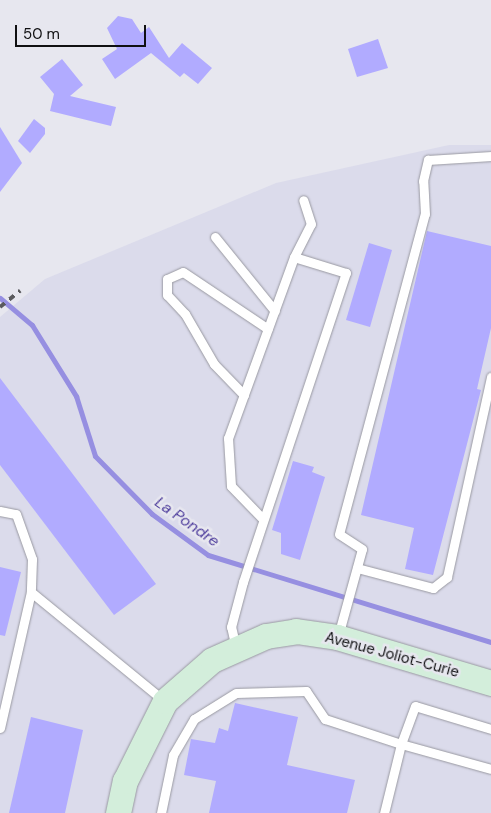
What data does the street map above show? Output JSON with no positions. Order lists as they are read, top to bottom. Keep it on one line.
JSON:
{"streets":{"street":["Avenue Joliot-Curie"]},"water":["La Pondre"],"scale_bar":"50 m"}
